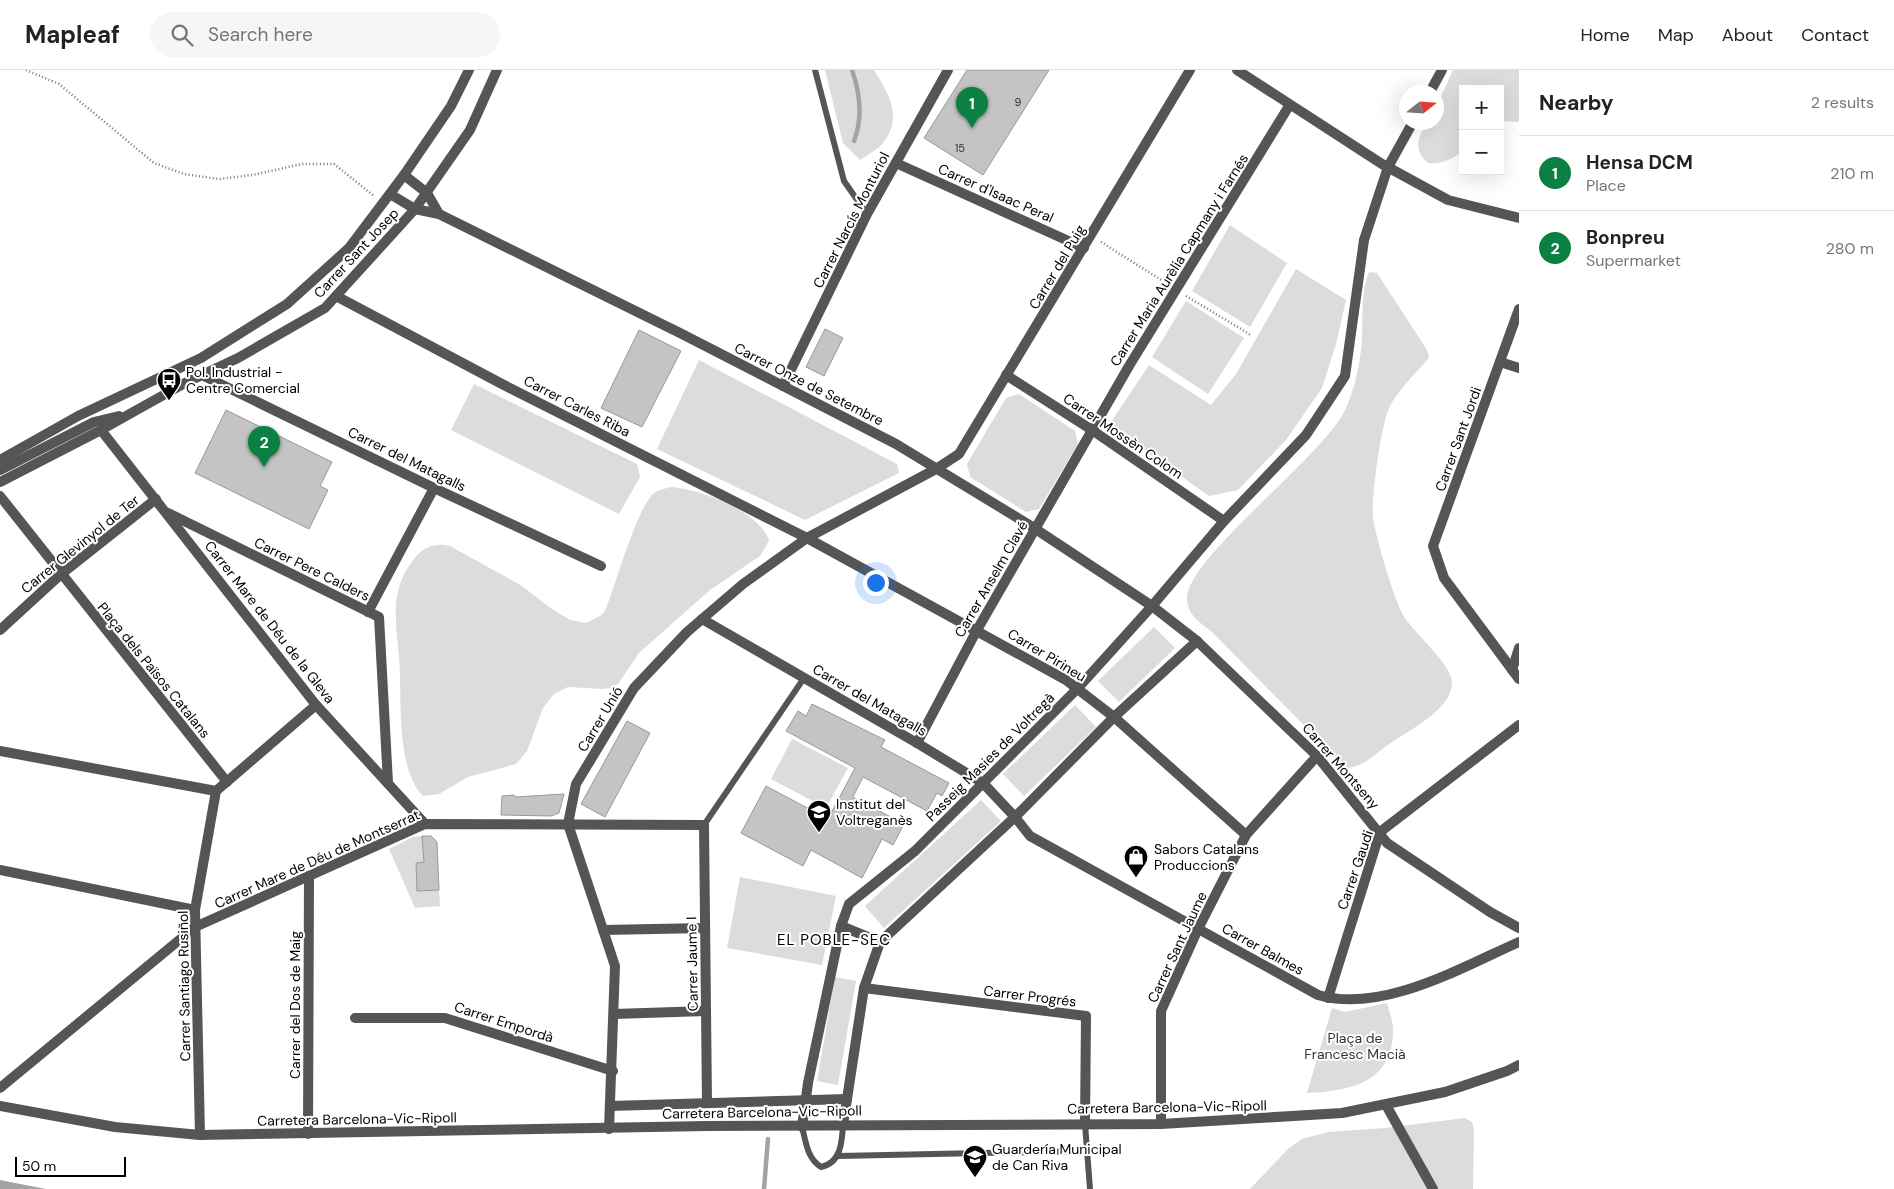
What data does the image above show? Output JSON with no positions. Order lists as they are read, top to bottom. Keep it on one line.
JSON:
{"streets":{"street":["Carrer d'Isaac Peral","Carrer Narcís Monturiol","Carrer Sant Josep","Carrer Maria Aurèlia Capmany i Farnés","Carrer del Puig","Carrer Onze de Setembre","Carrer Carles Riba","Carrer Mossèn Colom","Carrer Sant Jordi","Carrer del Matagalls","Carrer Glevinyol de Ter","Carrer Pere Calders","Carrer Anselm Clavé","Carrer Mare de Déu de la Gleva","Carrer Pirineu","Plaça dels Països Catalans","Carrer Unió","Passeig Masies de Voltregà","Carrer Montseny","Carrer Mare de Déu de Montserrat","Carrer Gaudi","Carrer Sant Jaume","Carrer Balmes","Carrer Jaume I","Carrer Santiago Rusiñol","Carrer Progrés","Carrer del Dos de Maig","Carrer Empordà","Carretera Barcelona-Vic-Ripoll"]},"crossings":[["Carrer d'Isaac Peral","Carrer Narcís Monturiol"],["Carrer d'Isaac Peral","Carrer del Puig"],["Carrer Narcís Monturiol","Carrer Onze de Setembre"],["Carrer Sant Josep","Carrer Onze de Setembre"],["Carrer Sant Josep","Carrer Carles Riba"],["Carrer Sant Josep","Carrer del Matagalls"],["Carrer Sant Josep","Carrer Mare de Déu de la Gleva"],["Carrer Maria Aurèlia Capmany i Farnés","Carrer Mossèn Colom"],["Carrer Maria Aurèlia Capmany i Farnés","Carrer Anselm Clavé"],["Carrer del Puig","Carrer Onze de Setembre"],["Carrer del Puig","Carrer Mossèn Colom"],["Carrer del Puig","Carrer Unió"],["Carrer Onze de Setembre","Carrer Anselm Clavé"],["Carrer Onze de Setembre","Carrer Unió"],["Carrer Onze de Setembre","Passeig Masies de Voltregà"],["Carrer Onze de Setembre","Carrer Montseny"],["Carrer Carles Riba","Carrer Pirineu"],["Carrer Carles Riba","Carrer Unió"],["Carrer Mossèn Colom","Carrer Anselm Clavé"],["Carrer Mossèn Colom","Passeig Masies de Voltregà"],["Carrer del Matagalls","Carrer Anselm Clavé"],["Carrer del Matagalls","Carrer Unió"],["Carrer del Matagalls","Passeig Masies de Voltregà"],["Carrer del Matagalls","Carrer Balmes"],["Carrer Glevinyol de Ter","Carrer Mare de Déu de la Gleva"],["Carrer Glevinyol de Ter","Plaça dels Països Catalans"],["Carrer Pere Calders","Carrer Mare de Déu de la Gleva"],["Carrer Anselm Clavé","Carrer Pirineu"],["Carrer Mare de Déu de la Gleva","Carrer Mare de Déu de Montserrat"],["Carrer Pirineu","Carrer Unió"],["Carrer Pirineu","Passeig Masies de Voltregà"],["Carrer Pirineu","Carrer Sant Jaume"],["Carrer Unió","Carrer Mare de Déu de Montserrat"],["Carrer Unió","Carrer Empordà"],["Carrer Unió","Carretera Barcelona-Vic-Ripoll"],["Passeig Masies de Voltregà","Carrer Montseny"],["Passeig Masies de Voltregà","Carretera Barcelona-Vic-Ripoll"],["Carrer Montseny","Carrer Gaudi"],["Carrer Montseny","Carrer Sant Jaume"],["Carrer Mare de Déu de Montserrat","Carrer Jaume I"],["Carrer Mare de Déu de Montserrat","Carrer Santiago Rusiñol"],["Carrer Mare de Déu de Montserrat","Carrer del Dos de Maig"],["Carrer Gaudi","Carrer Balmes"],["Carrer Sant Jaume","Carrer Balmes"],["Carrer Sant Jaume","Carretera Barcelona-Vic-Ripoll"],["Carrer Santiago Rusiñol","Carretera Barcelona-Vic-Ripoll"],["Carrer Progrés","Carretera Barcelona-Vic-Ripoll"],["Carrer del Dos de Maig","Carretera Barcelona-Vic-Ripoll"]],"districts":["EL POBLE-SEC"],"parks":["Plaça de Francesc Macià"],"places":{"bus stop":["Pol. Industrial - Centre Comercial"],"school or university":["Institut del Voltreganès","Guardería Municipal de Can Riva"],"shop":["Sabors Catalans Produccions"]},"house_numbers":["9","15"],"scale_bar":"50 m","north":"right","page":{"header":"Mapleaf","search":"Search here","nav":["Home","Map","About","Contact"],"heading":["Nearby","2 results"],"map_buttons":["+","−"],"pins":["1","2"],"list":[{"mark":"1","name":"Hensa DCM","note":"Place","value":"210 m"},{"mark":"2","name":"Bonpreu","note":"Supermarket","value":"280 m"}],"scale":"50 m"}}
